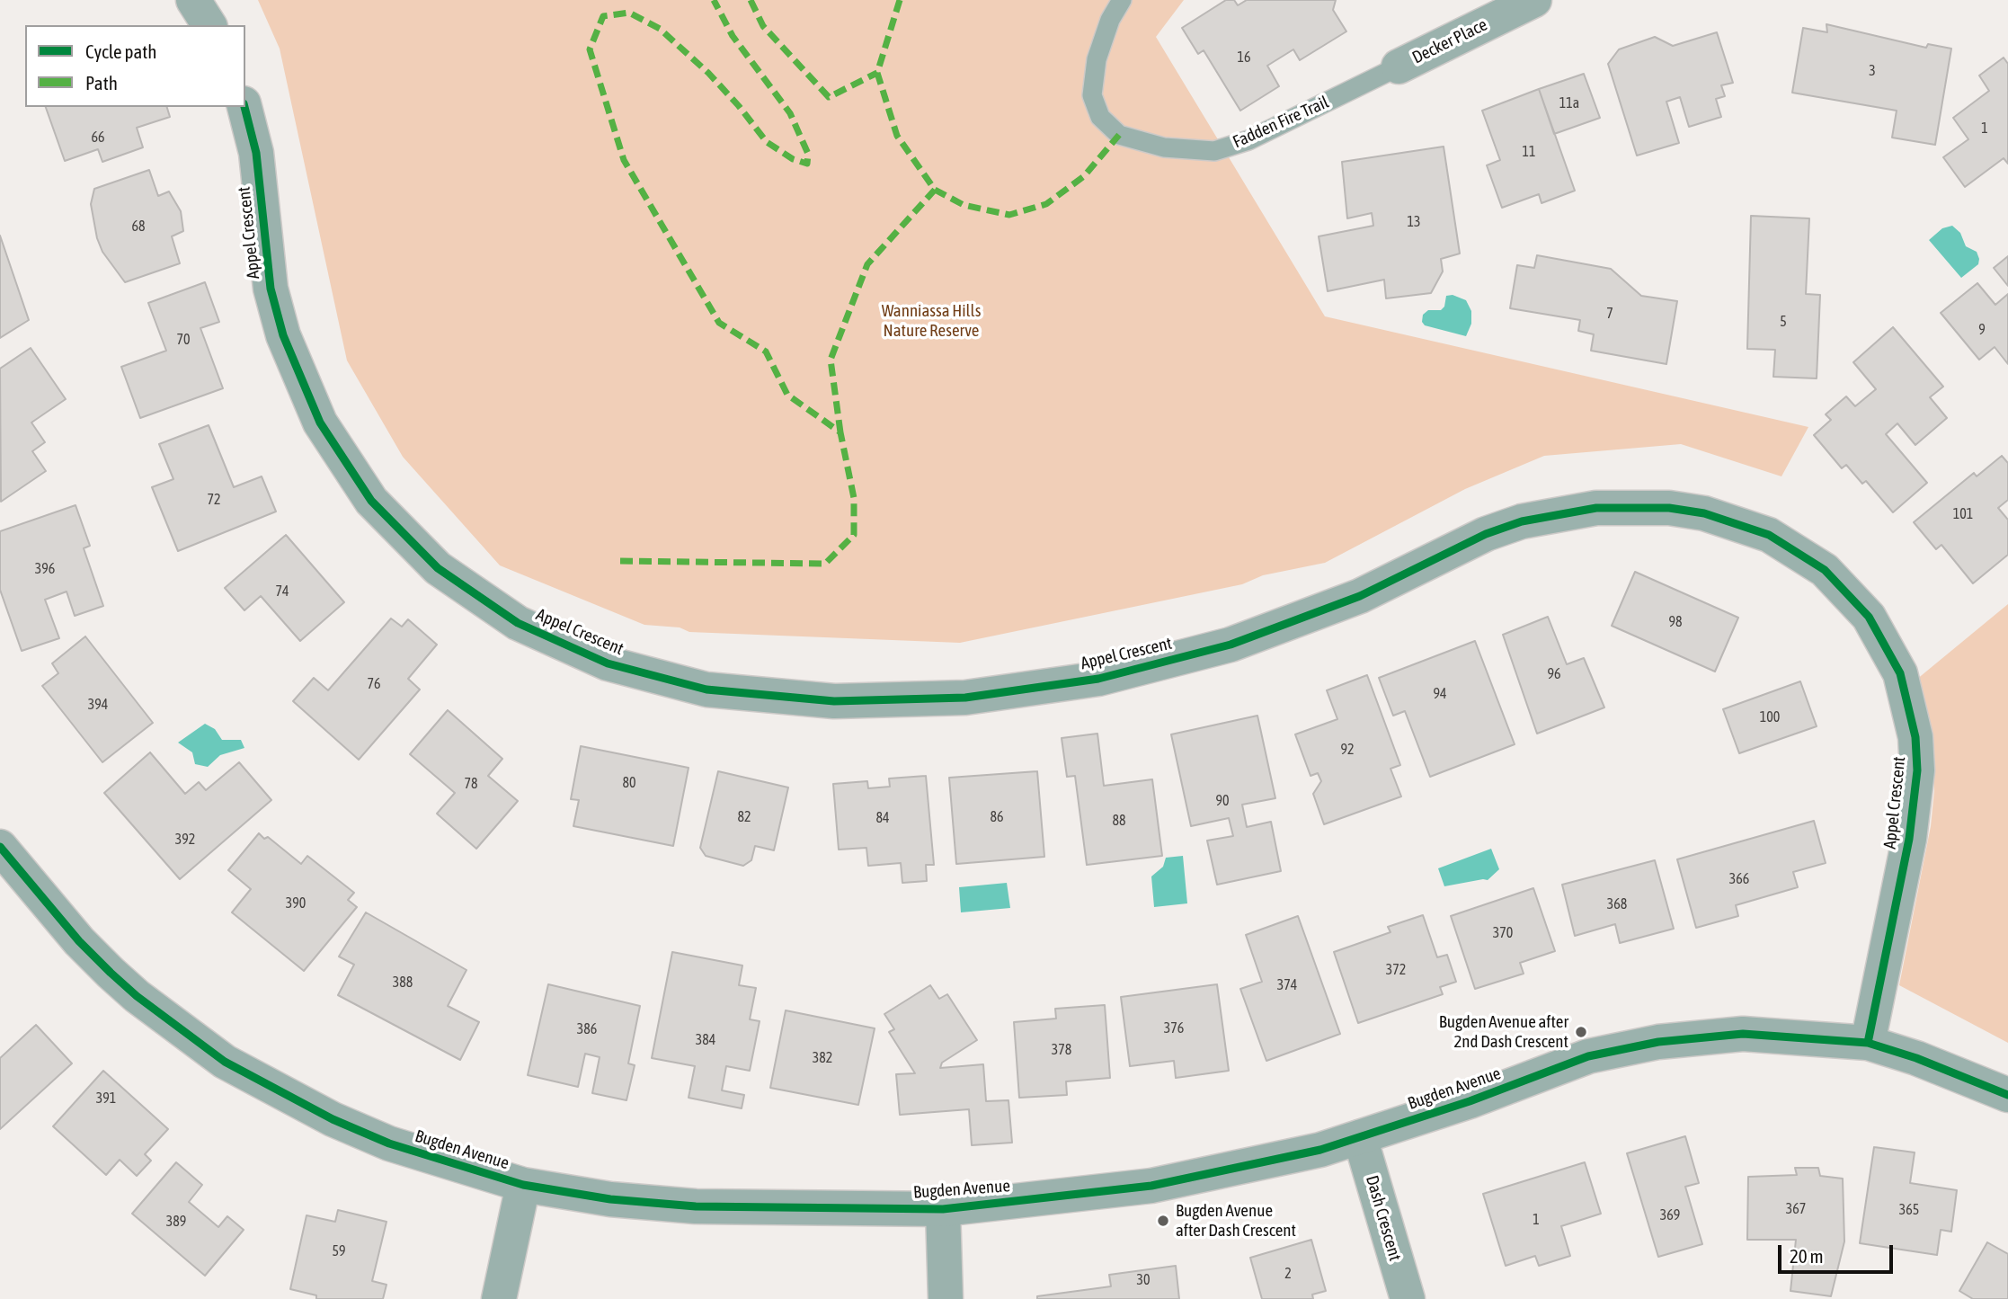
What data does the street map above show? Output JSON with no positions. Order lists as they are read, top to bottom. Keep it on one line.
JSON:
{"streets":{"street":["Decker Place","Appel Crescent","Bugden Avenue","Dash Crescent"],"lane":["Fadden Fire Trail"]},"crossings":[["Decker Place","Fadden Fire Trail"],["Appel Crescent","Bugden Avenue"],["Bugden Avenue","Dash Crescent"]],"parks":["Wanniassa Hills Nature Reserve"],"places":["Bugden Avenue after 2nd Dash Crescent","Bugden Avenue after Dash Crescent"],"house_numbers":["16","3","11a","1","66","11","13","68","7","5","9","70","72","101","396","74","98","96","76","94","394","100","92","80","78","90","82","86","84","88","392","366","390","368","370","372","388","374","376","386","384","378","382","391","367","365","369","1","389","59","2","30"],"legend":["Cycle path","Path"],"scale_bar":"20 m"}
